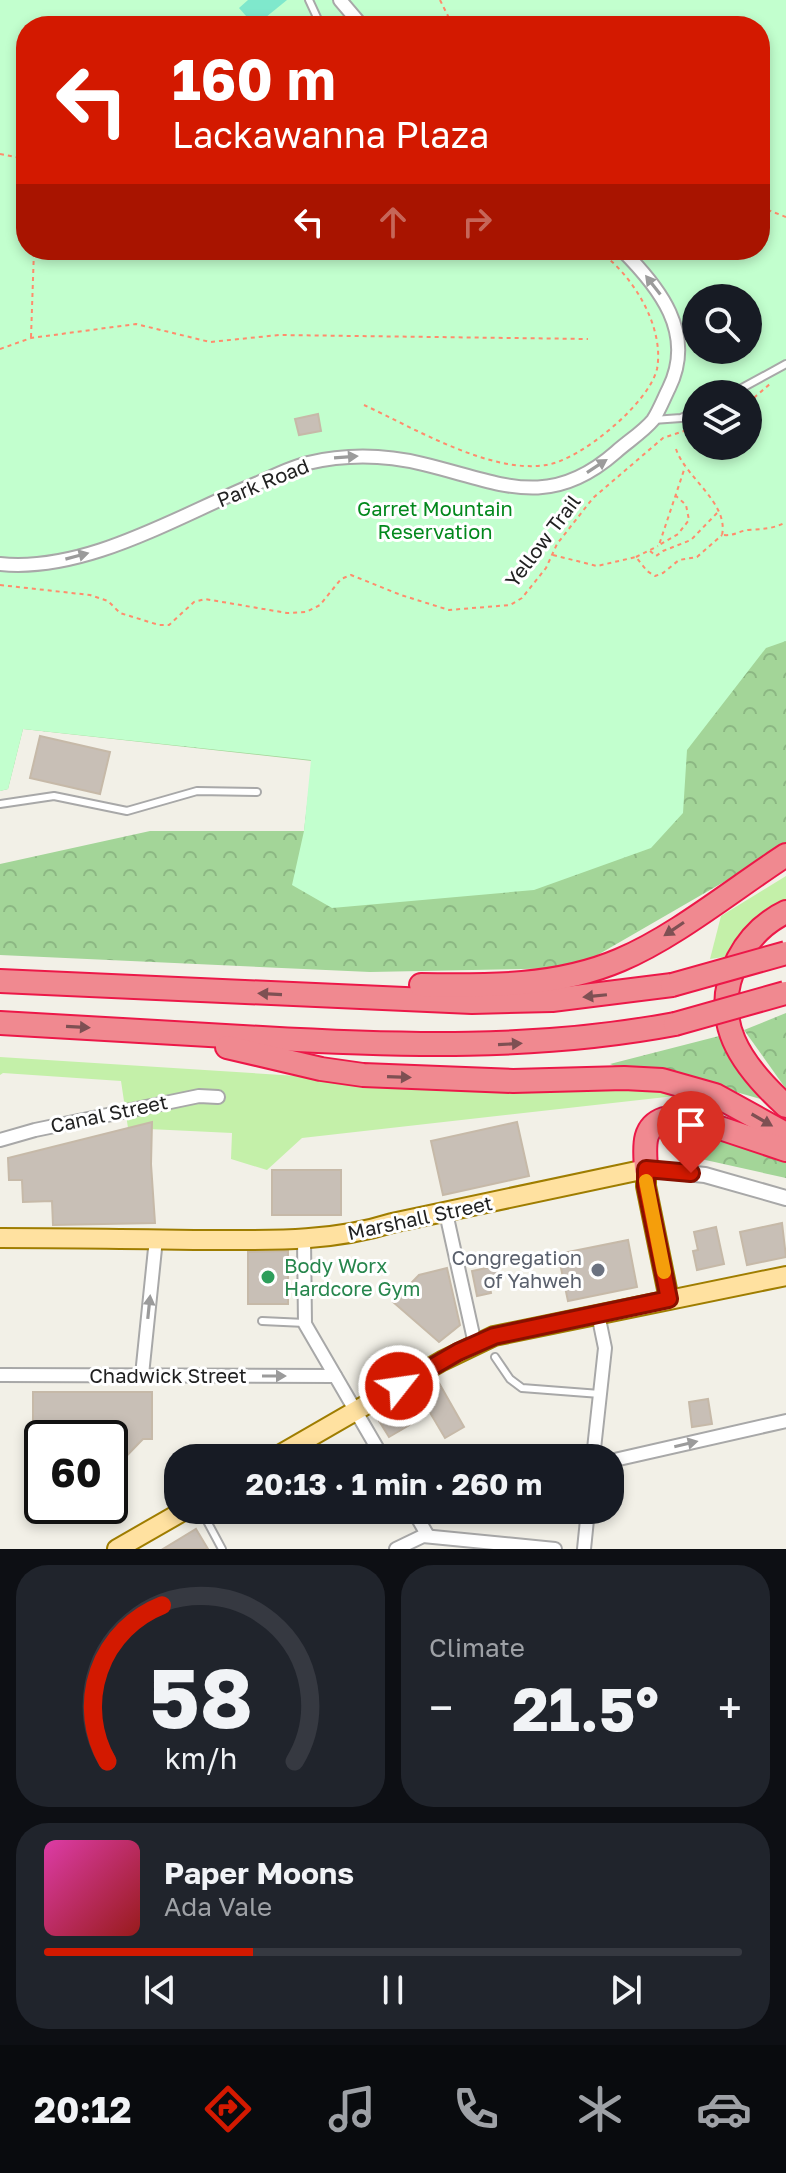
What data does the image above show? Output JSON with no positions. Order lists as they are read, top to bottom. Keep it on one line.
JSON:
{"streets":{"main road":["Marshall Street"],"street":["Park Road","Canal Street","Chadwick Street"],"path":["Yellow Trail"]},"one_way":["Chadwick Street"],"parks":["Garret Mountain Reservation"],"places":["Congregation of Yahweh","Body Worx Hardcore Gym"],"page":{"turn":["160 m","Lackawanna Plaza"],"limit":"60","trip":"20:13 · 1 min · 260 m","tile":"Climate","heat":["−","21.5°","+"],"song":["Paper Moons","Ada Vale"],"tabs":"20:12","gauge":["58","km/h"]}}
